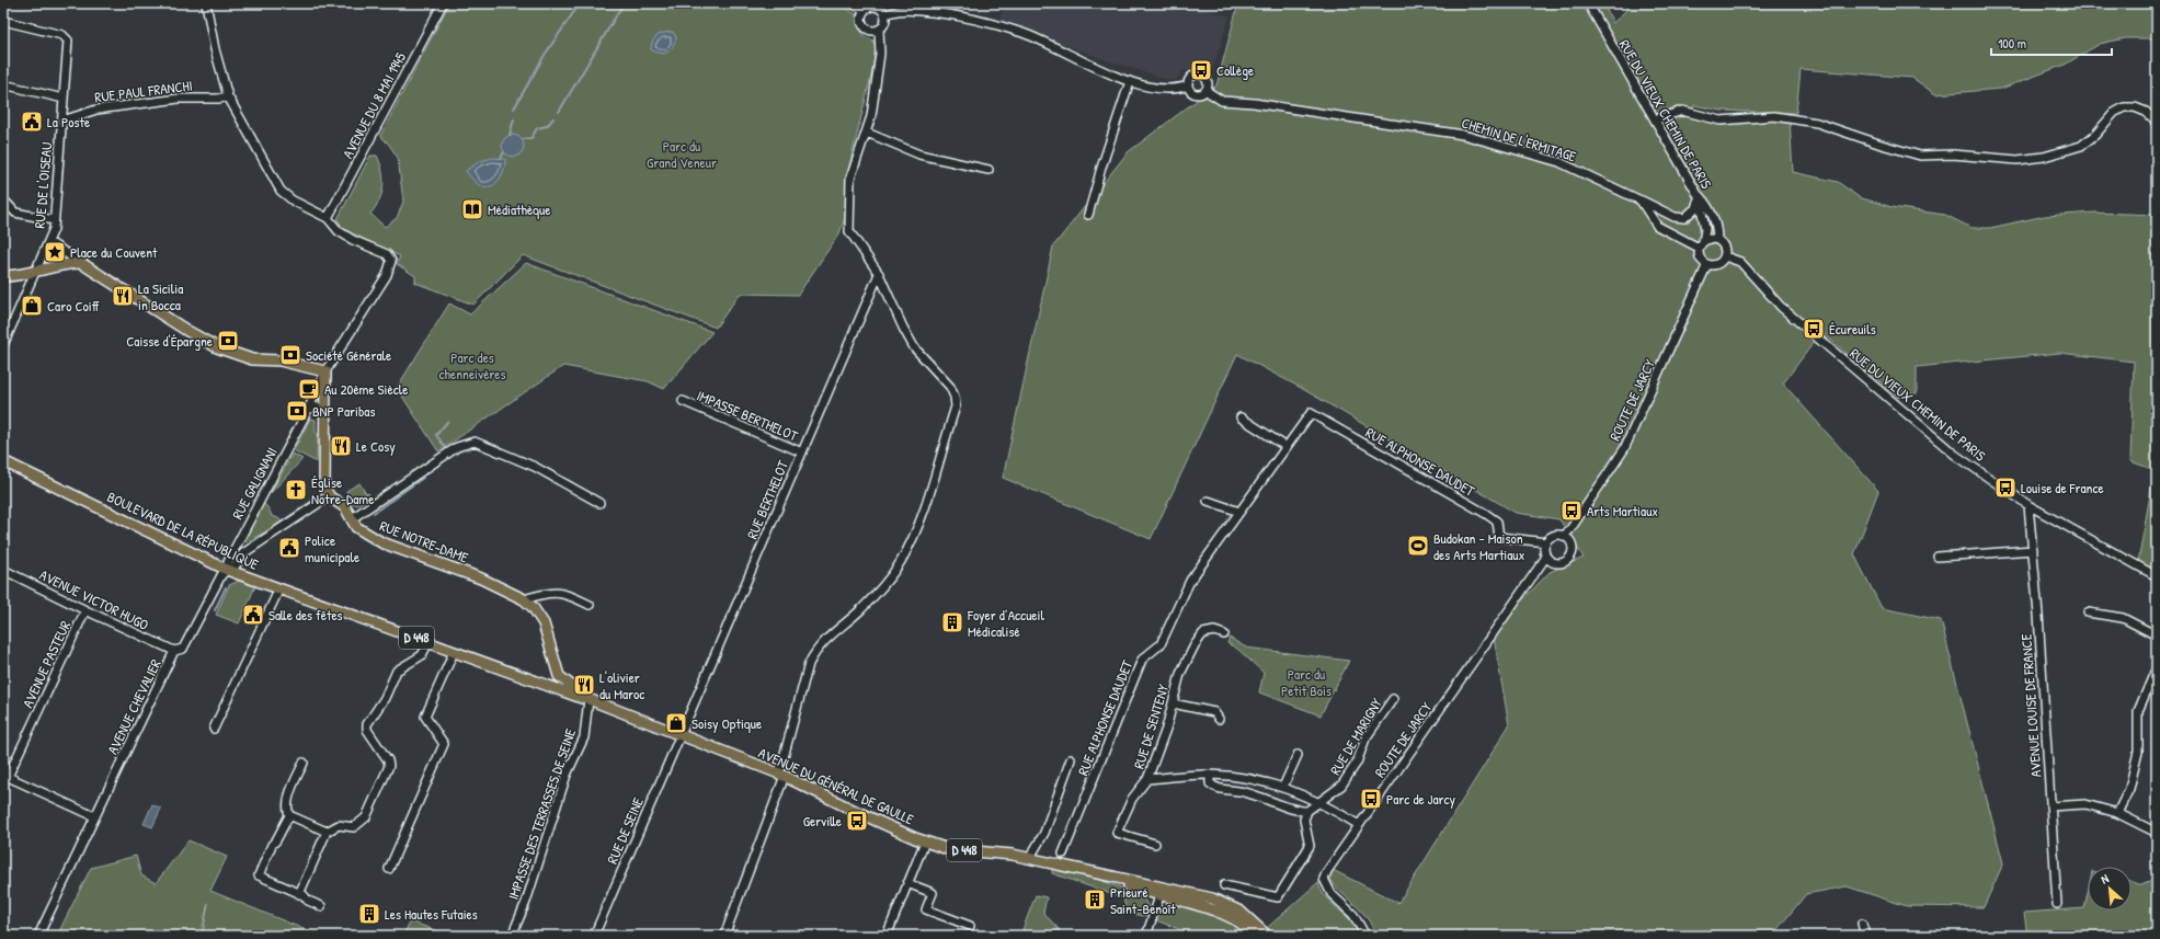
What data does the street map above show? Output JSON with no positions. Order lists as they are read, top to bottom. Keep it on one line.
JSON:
{"streets":{"main road":["BOULEVARD DE LA RÉPUBLIQUE","RUE NOTRE-DAME","D 448","AVENUE DU GÉNÉRAL DE GAULLE"],"street":["RUE PAUL FRANCHI","AVENUE DU 8 MAI 1945","RUE DU VIEUX CHEMIN DE PARIS","CHEMIN DE L'ERMITAGE","RUE DE L'OISEAU","ROUTE DE JARCY","IMPASSE BERTHELOT","RUE ALPHONSE DAUDET","RUE GALIGNANI","RUE BERTHELOT","AVENUE VICTOR HUGO","AVENUE PASTEUR","AVENUE LOUISE DE FRANCE","AVENUE CHEVALIER","RUE DE SENTENY","RUE DE MARIGNY","IMPASSE DES TERRASSES DE SEINE","RUE DE SEINE"]},"crossings":[["RUE PAUL FRANCHI","RUE DE L'OISEAU"],["AVENUE DU 8 MAI 1945","RUE GALIGNANI"],["RUE DU VIEUX CHEMIN DE PARIS","CHEMIN DE L'ERMITAGE"],["RUE DU VIEUX CHEMIN DE PARIS","ROUTE DE JARCY"],["RUE DU VIEUX CHEMIN DE PARIS","AVENUE LOUISE DE FRANCE"],["ROUTE DE JARCY","RUE ALPHONSE DAUDET"],["IMPASSE BERTHELOT","RUE BERTHELOT"],["RUE GALIGNANI","BOULEVARD DE LA RÉPUBLIQUE"],["RUE GALIGNANI","AVENUE CHEVALIER"],["RUE BERTHELOT","AVENUE DU GÉNÉRAL DE GAULLE"],["RUE BERTHELOT","RUE DE SEINE"],["BOULEVARD DE LA RÉPUBLIQUE","AVENUE CHEVALIER"],["BOULEVARD DE LA RÉPUBLIQUE","AVENUE DU GÉNÉRAL DE GAULLE"],["BOULEVARD DE LA RÉPUBLIQUE","IMPASSE DES TERRASSES DE SEINE"],["AVENUE VICTOR HUGO","AVENUE PASTEUR"],["AVENUE VICTOR HUGO","AVENUE CHEVALIER"],["D 448","AVENUE DU GÉNÉRAL DE GAULLE"],["AVENUE DU GÉNÉRAL DE GAULLE","IMPASSE DES TERRASSES DE SEINE"],["AVENUE DU GÉNÉRAL DE GAULLE","RUE DE SEINE"]],"parks":["Parc du Grand Veneur","Parc des chenneivères","Parc du Petit Bois"],"places":{"bus stop":["Collège","Écureuils","Louise de France","Arts Martiaux","Parc de Jarcy","Gerville"],"public building":["La Poste","Police municipale","Salle des fêtes"],"library":["Médiathèque"],"place":["Place du Couvent"],"restaurant":["La Sicilia in Bocca","Le Cosy","L'olivier du Maroc"],"shop":["Caro Coiff","Soisy Optique"],"bank":["Caisse d'Épargne","Société Générale","BNP Paribas"],"cafe":["Au 20ème Siècle"],"church":["Église Notre-Dame"],"sports":["Budokan - Maison des Arts Martiaux"],"building":["Foyer d’Accueil Médicalisé","Prieuré Saint-Benoît","Les Hautes Futaies"]},"scale_bar":"100 m","north":"top left"}
